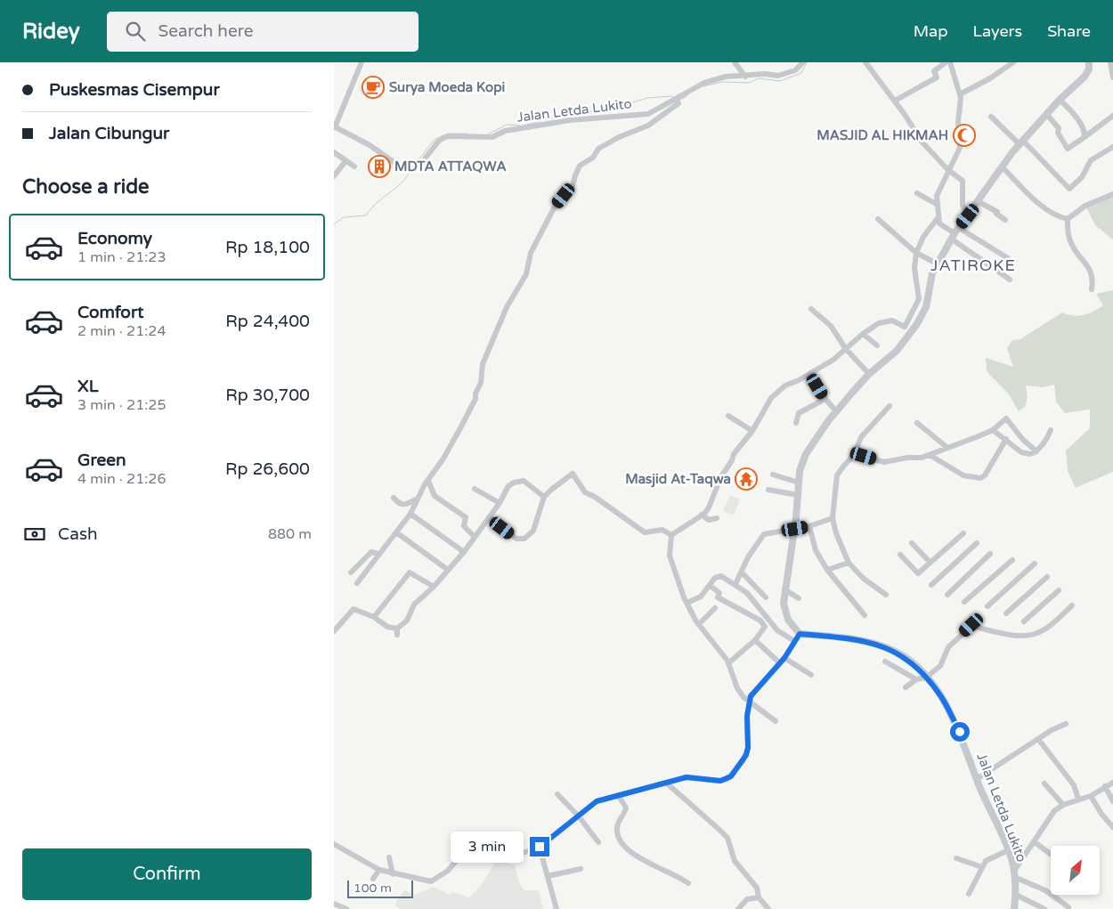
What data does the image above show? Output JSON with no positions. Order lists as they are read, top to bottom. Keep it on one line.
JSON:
{"streets":{"street":["Jalan Letda Lukito"]},"districts":["JATIROKE"],"places":{"cafe":["Surya Moeda Kopi"],"mosque":["MASJID AL HIKMAH"],"building":["MDTA ATTAQWA"],"temple":["Masjid At-Taqwa"]},"scale_bar":"100 m","north":"top right","page":{"header":"Ridey","search":"Search here","nav":["Map","Layers","Share"],"banner":["Puskesmas Cisempur","Jalan Cibungur"],"heading":"Choose a ride","list":[{"name":"Economy","note":"1 min · 21:23","value":"Rp 18,100"},{"name":"Comfort","note":"2 min · 21:24","value":"Rp 24,400"},{"name":"XL","note":"3 min · 21:25","value":"Rp 30,700"},{"name":"Green","note":"4 min · 21:26","value":"Rp 26,600"}],"pay":["Cash","880 m"],"bubble":"3 min","buttons":"Confirm","scale":"100 m"}}
